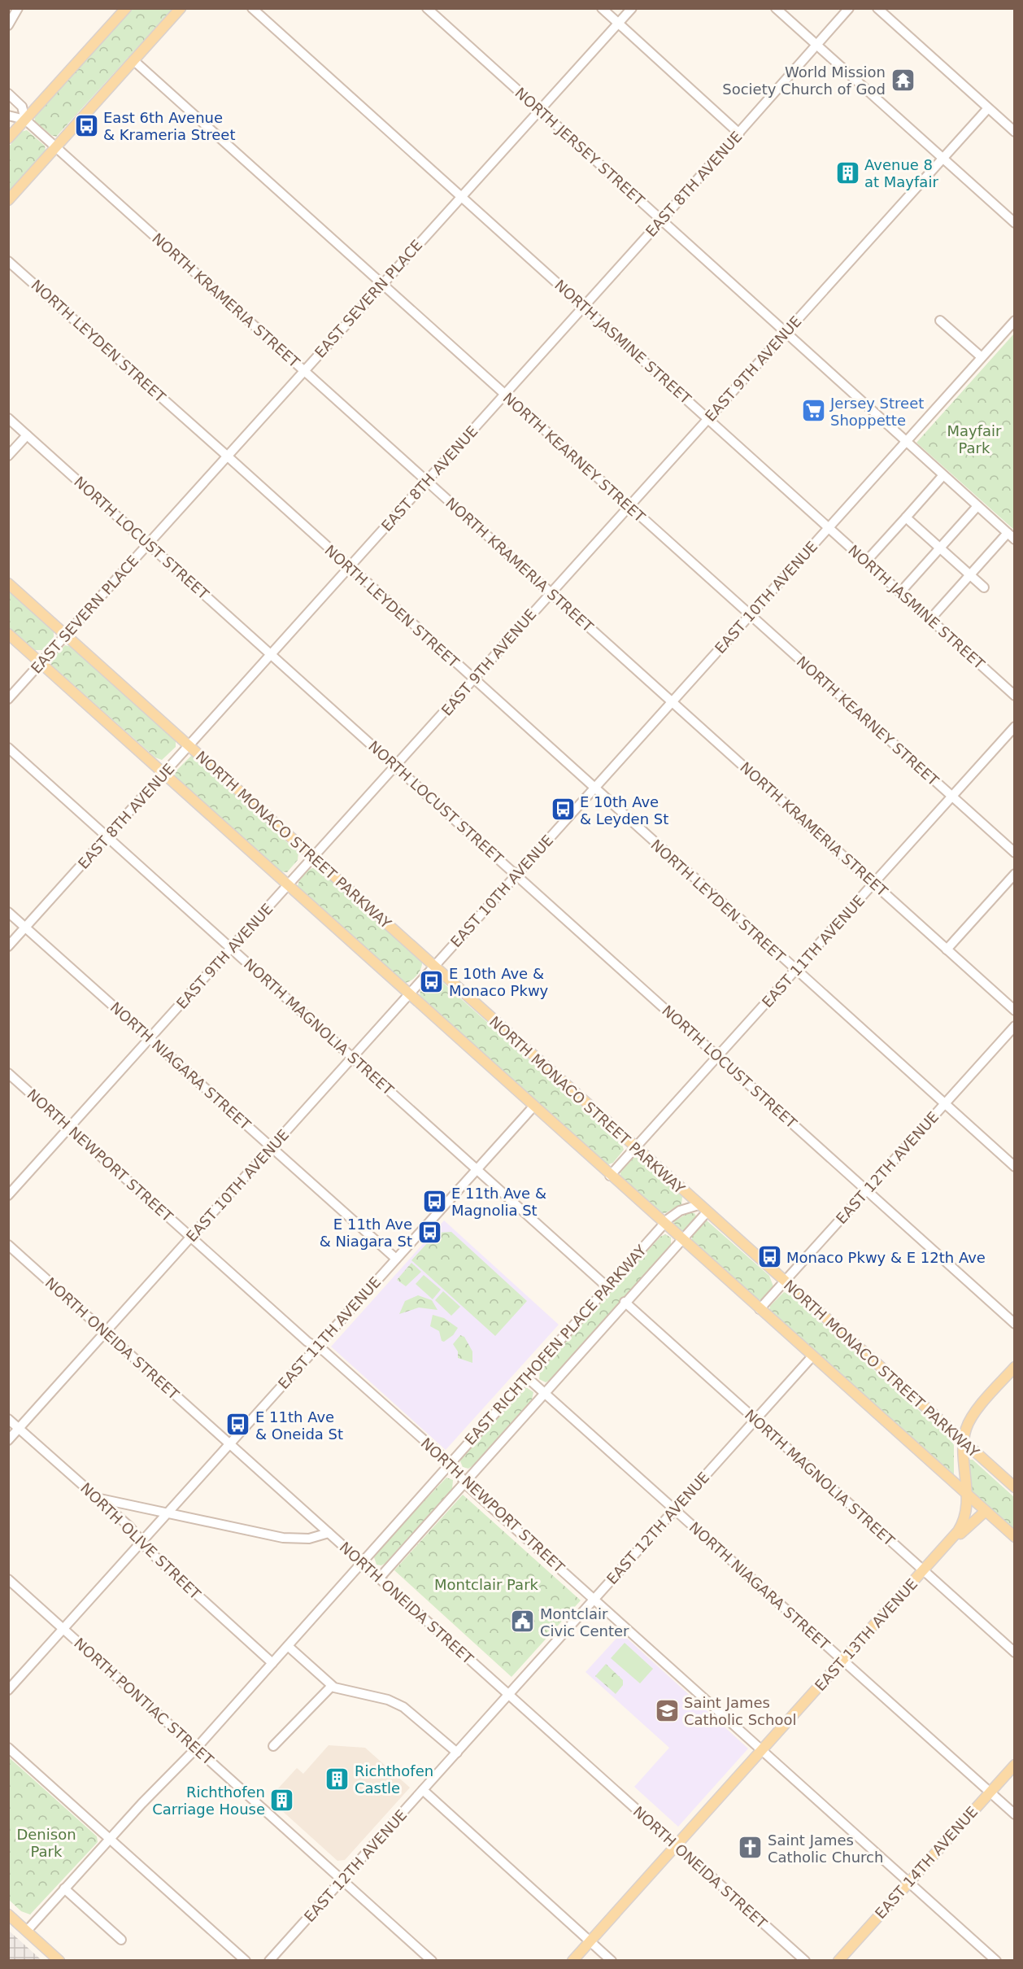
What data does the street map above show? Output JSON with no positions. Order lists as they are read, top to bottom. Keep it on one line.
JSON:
{"streets":{"main road":["NORTH MONACO STREET PARKWAY","EAST 13TH AVENUE","EAST 14TH AVENUE"],"street":["NORTH JERSEY STREET","EAST 8TH AVENUE","EAST SEVERN PLACE","NORTH KRAMERIA STREET","NORTH LEYDEN STREET","NORTH JASMINE STREET","EAST 9TH AVENUE","NORTH KEARNEY STREET","NORTH LOCUST STREET","EAST 10TH AVENUE","EAST 11TH AVENUE","NORTH MAGNOLIA STREET","NORTH NIAGARA STREET","NORTH NEWPORT STREET","EAST 12TH AVENUE","NORTH ONEIDA STREET","EAST RICHTHOFEN PLACE PARKWAY","NORTH OLIVE STREET","NORTH PONTIAC STREET"]},"crossings":[["NORTH JERSEY STREET","EAST 8TH AVENUE"],["NORTH JERSEY STREET","EAST SEVERN PLACE"],["NORTH JERSEY STREET","EAST 9TH AVENUE"],["NORTH JERSEY STREET","EAST 10TH AVENUE"],["EAST 8TH AVENUE","NORTH KRAMERIA STREET"],["EAST 8TH AVENUE","NORTH LEYDEN STREET"],["EAST 8TH AVENUE","NORTH JASMINE STREET"],["EAST 8TH AVENUE","NORTH KEARNEY STREET"],["EAST 8TH AVENUE","NORTH LOCUST STREET"],["EAST 8TH AVENUE","NORTH MONACO STREET PARKWAY"],["EAST 8TH AVENUE","NORTH MAGNOLIA STREET"],["EAST 8TH AVENUE","NORTH NIAGARA STREET"],["EAST SEVERN PLACE","NORTH KRAMERIA STREET"],["EAST SEVERN PLACE","NORTH LEYDEN STREET"],["EAST SEVERN PLACE","NORTH JASMINE STREET"],["EAST SEVERN PLACE","NORTH KEARNEY STREET"],["EAST SEVERN PLACE","NORTH LOCUST STREET"],["EAST SEVERN PLACE","NORTH MONACO STREET PARKWAY"],["NORTH KRAMERIA STREET","EAST 9TH AVENUE"],["NORTH KRAMERIA STREET","EAST 10TH AVENUE"],["NORTH KRAMERIA STREET","EAST 11TH AVENUE"],["NORTH LEYDEN STREET","EAST 9TH AVENUE"],["NORTH LEYDEN STREET","EAST 10TH AVENUE"],["NORTH LEYDEN STREET","EAST 11TH AVENUE"],["NORTH LEYDEN STREET","EAST 12TH AVENUE"],["NORTH JASMINE STREET","EAST 9TH AVENUE"],["NORTH JASMINE STREET","EAST 10TH AVENUE"],["EAST 9TH AVENUE","NORTH KEARNEY STREET"],["EAST 9TH AVENUE","NORTH LOCUST STREET"],["EAST 9TH AVENUE","NORTH MONACO STREET PARKWAY"],["EAST 9TH AVENUE","NORTH MAGNOLIA STREET"],["EAST 9TH AVENUE","NORTH NIAGARA STREET"],["EAST 9TH AVENUE","NORTH NEWPORT STREET"],["NORTH KEARNEY STREET","EAST 10TH AVENUE"],["NORTH KEARNEY STREET","EAST 11TH AVENUE"],["NORTH LOCUST STREET","EAST 10TH AVENUE"],["NORTH LOCUST STREET","EAST 11TH AVENUE"],["NORTH LOCUST STREET","EAST 12TH AVENUE"],["EAST 10TH AVENUE","NORTH MONACO STREET PARKWAY"],["EAST 10TH AVENUE","NORTH MAGNOLIA STREET"],["EAST 10TH AVENUE","NORTH NIAGARA STREET"],["EAST 10TH AVENUE","NORTH NEWPORT STREET"],["EAST 10TH AVENUE","NORTH ONEIDA STREET"],["EAST 10TH AVENUE","NORTH OLIVE STREET"],["NORTH MONACO STREET PARKWAY","EAST 11TH AVENUE"],["NORTH MONACO STREET PARKWAY","EAST 12TH AVENUE"],["NORTH MONACO STREET PARKWAY","EAST RICHTHOFEN PLACE PARKWAY"],["NORTH MONACO STREET PARKWAY","EAST 13TH AVENUE"],["EAST 11TH AVENUE","NORTH MAGNOLIA STREET"],["EAST 11TH AVENUE","NORTH NIAGARA STREET"],["EAST 11TH AVENUE","NORTH NEWPORT STREET"],["EAST 11TH AVENUE","NORTH ONEIDA STREET"],["EAST 11TH AVENUE","NORTH OLIVE STREET"],["EAST 11TH AVENUE","NORTH PONTIAC STREET"],["NORTH MAGNOLIA STREET","EAST 12TH AVENUE"],["NORTH MAGNOLIA STREET","EAST RICHTHOFEN PLACE PARKWAY"],["NORTH MAGNOLIA STREET","EAST 13TH AVENUE"],["NORTH NIAGARA STREET","EAST 12TH AVENUE"],["NORTH NIAGARA STREET","EAST RICHTHOFEN PLACE PARKWAY"],["NORTH NIAGARA STREET","EAST 13TH AVENUE"],["NORTH NIAGARA STREET","EAST 14TH AVENUE"],["NORTH NEWPORT STREET","EAST 12TH AVENUE"],["NORTH NEWPORT STREET","EAST RICHTHOFEN PLACE PARKWAY"],["NORTH NEWPORT STREET","EAST 13TH AVENUE"],["NORTH NEWPORT STREET","EAST 14TH AVENUE"],["EAST 12TH AVENUE","NORTH ONEIDA STREET"],["EAST 12TH AVENUE","NORTH PONTIAC STREET"],["NORTH ONEIDA STREET","EAST RICHTHOFEN PLACE PARKWAY"],["NORTH ONEIDA STREET","EAST 13TH AVENUE"],["EAST RICHTHOFEN PLACE PARKWAY","NORTH OLIVE STREET"],["EAST RICHTHOFEN PLACE PARKWAY","NORTH PONTIAC STREET"]],"parks":["Mayfair Park","Montclair Park","Denison Park"],"places":{"temple":["World Mission Society Church of God"],"bus stop":["East 6th Avenue & Krameria Street","E 10th Ave & Leyden St","E 10th Ave & Monaco Pkwy","E 11th Ave & Magnolia St","E 11th Ave & Niagara St","Monaco Pkwy & E 12th Ave","E 11th Ave & Oneida St"],"building":["Avenue 8 at Mayfair","Richthofen Castle","Richthofen Carriage House"],"supermarket":["Jersey Street Shoppette"],"public building":["Montclair Civic Center"],"school or university":["Saint James Catholic School"],"church":["Saint James Catholic Church"]}}
